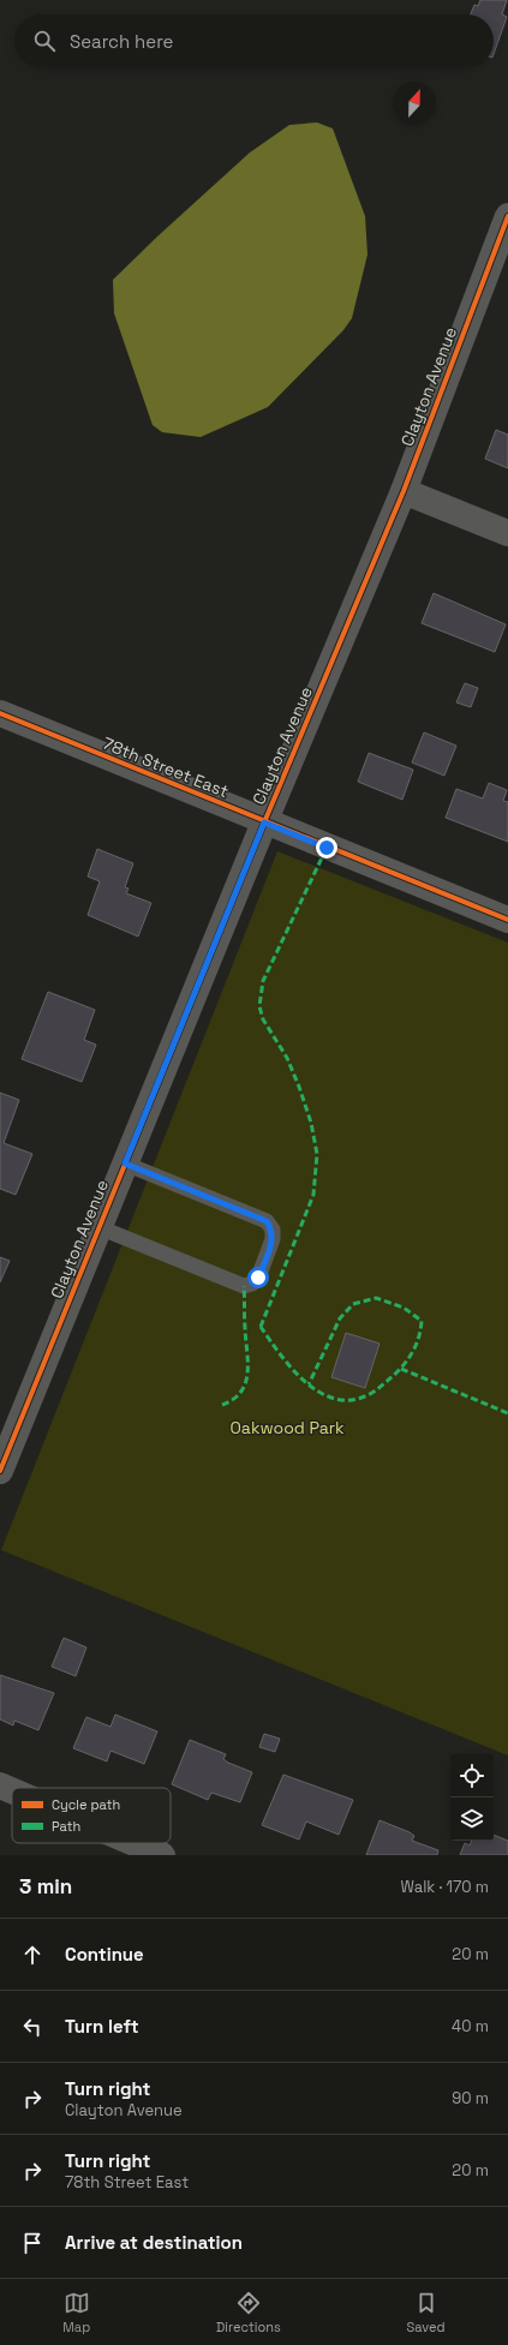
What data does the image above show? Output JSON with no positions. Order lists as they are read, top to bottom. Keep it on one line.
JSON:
{"streets":{"street":["Clayton Avenue","78th Street East"]},"crossings":[["Clayton Avenue","78th Street East"]],"parks":["Oakwood Park"],"legend":["Cycle path","Path"],"north":"top","page":{"search":"Search here","heading":["3 min","Walk · 170 m"],"list":[["Continue","20 m"],["Turn left","40 m"],["Turn right","Clayton Avenue","90 m"],["Turn right","78th Street East","20 m"],"Arrive at destination"],"nav":["Map","Directions","Saved"]}}
